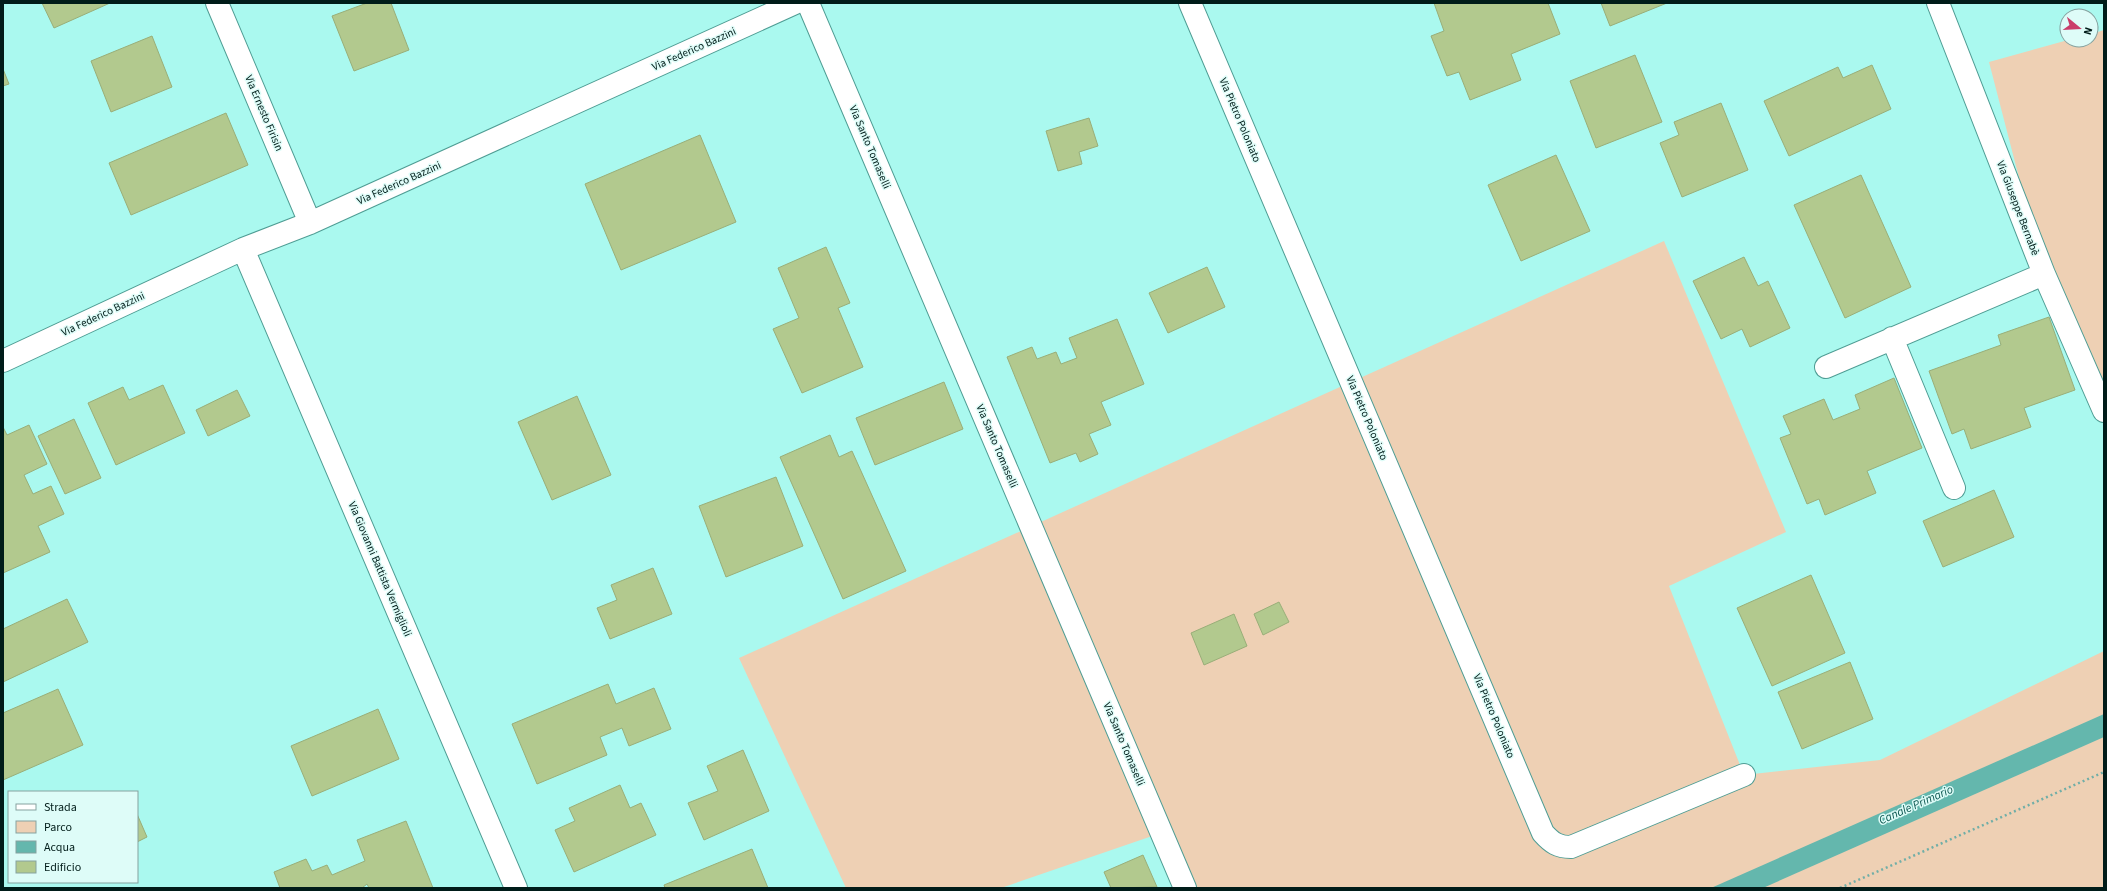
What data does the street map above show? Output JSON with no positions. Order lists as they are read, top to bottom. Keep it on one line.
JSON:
{"streets":{"street":["Via Federico Bazzini","Via Ernesto Firisin","Via Pietro Poloniato","Via Santo Tomaselli","Via Giuseppe Bernabè","Via Giovanni Battista Vermiglioli"]},"crossings":[["Via Federico Bazzini","Via Ernesto Firisin"],["Via Federico Bazzini","Via Giovanni Battista Vermiglioli"]],"water":["Canale Primario"],"legend":["Strada","Parco","Acqua","Edificio"],"north":"right"}
